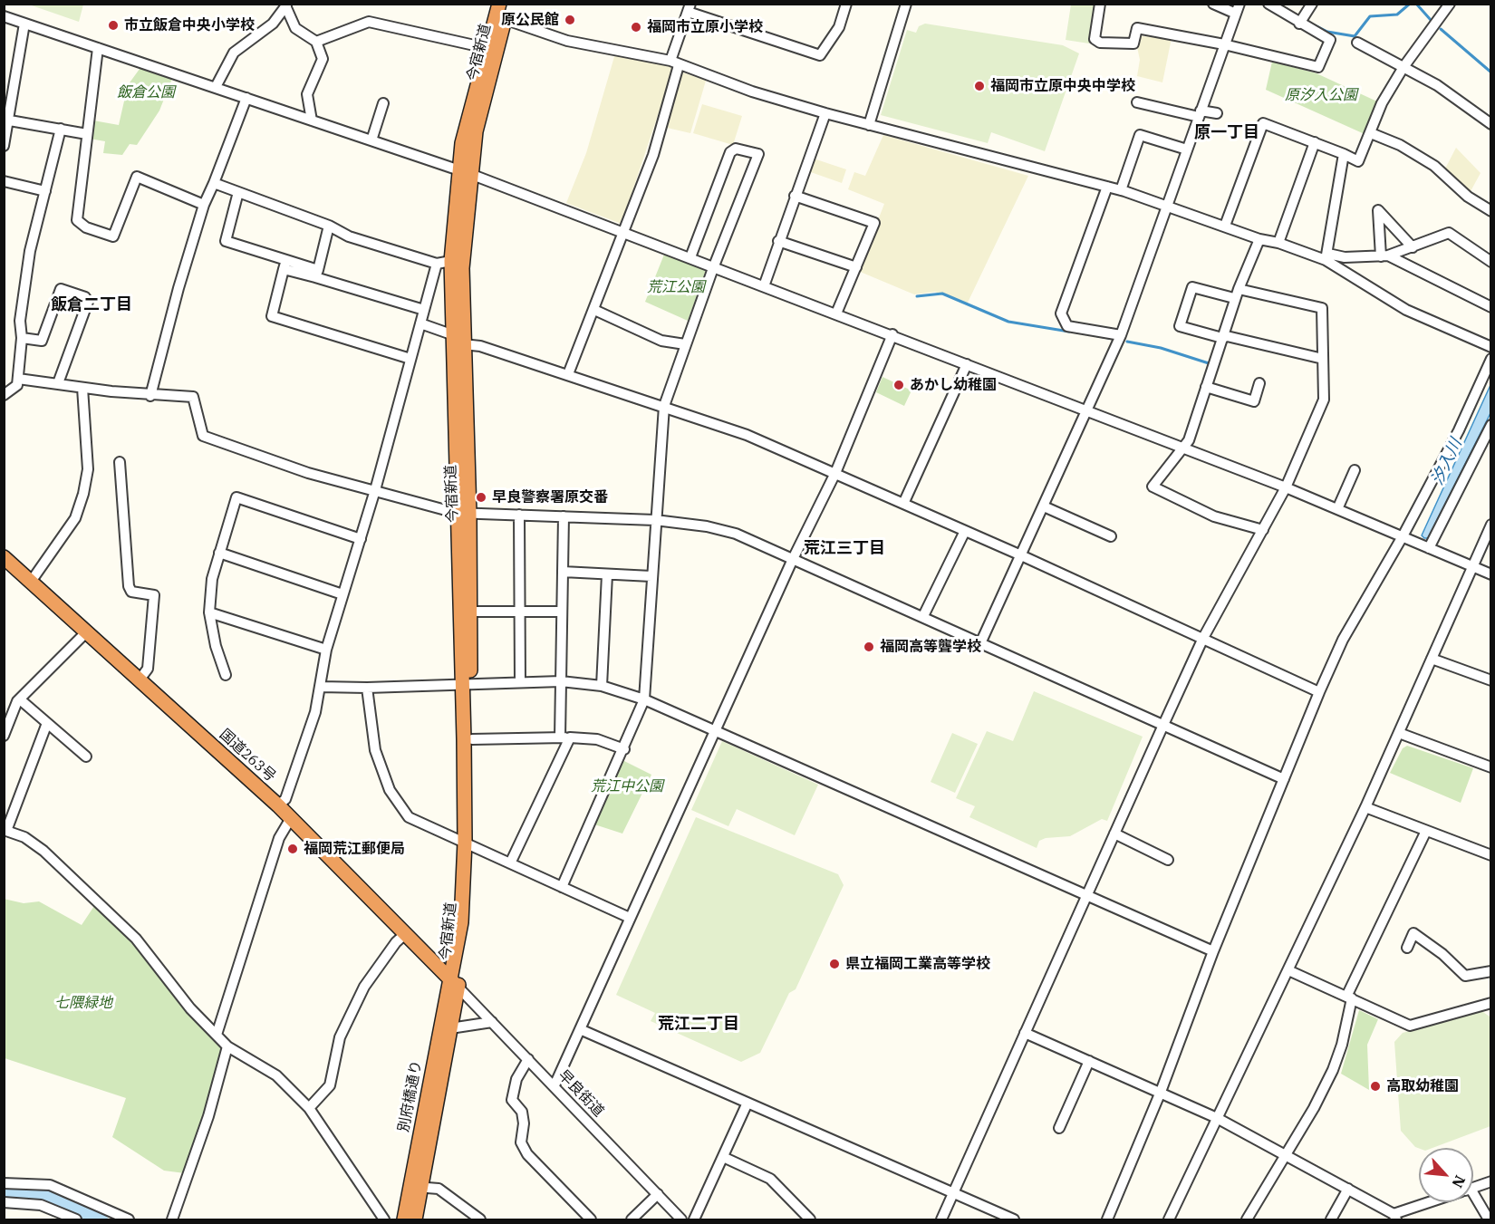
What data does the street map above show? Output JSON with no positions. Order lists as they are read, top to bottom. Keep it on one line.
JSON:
{"streets":{"highway":["今宿新道","国道263号","別府橋通り"],"street":["早良街道"]},"crossings":[["今宿新道","国道263号"],["今宿新道","早良街道"],["今宿新道","別府橋通り"],["国道263号","早良街道"],["国道263号","別府橋通り"],["早良街道","別府橋通り"]],"districts":["原一丁目","飯倉二丁目","荒江三丁目","荒江二丁目"],"water":["汐入川"],"parks":["飯倉公園","原汐入公園","荒江公園","荒江中公園","七隈緑地"],"places":["原公民館","市立飯倉中央小学校","福岡市立原小学校","福岡市立原中央中学校","あかし幼稚園","早良警察署原交番","福岡高等聾学校","福岡荒江郵便局","県立福岡工業高等学校","高取幼稚園"],"north":"bottom right"}
